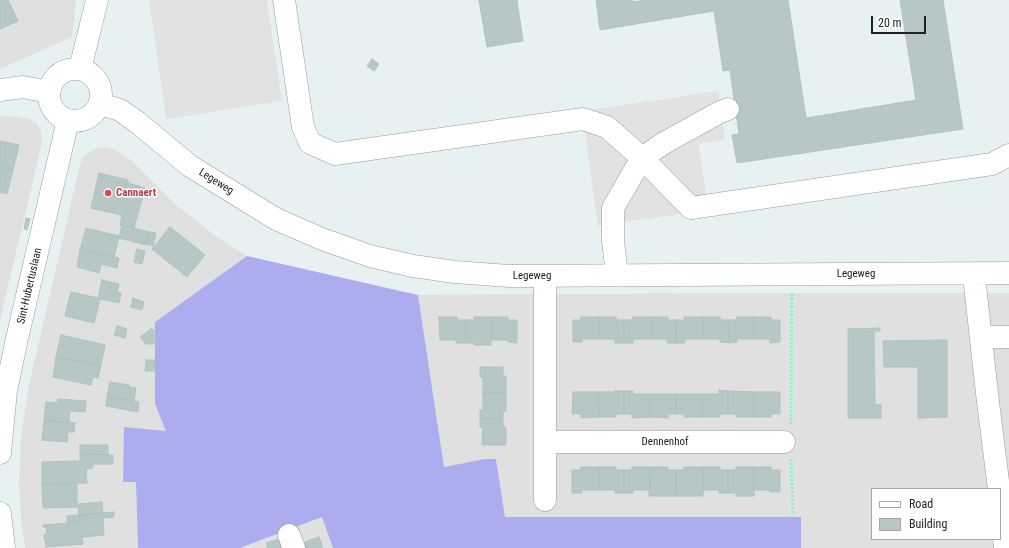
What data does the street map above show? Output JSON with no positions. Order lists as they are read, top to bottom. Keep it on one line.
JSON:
{"streets":{"street":["Legeweg","Sint-Hubertuslaan","Dennenhof"]},"crossings":[["Legeweg","Sint-Hubertuslaan"]],"places":["Cannaert"],"legend":["Road","Building"],"scale_bar":"20 m"}
